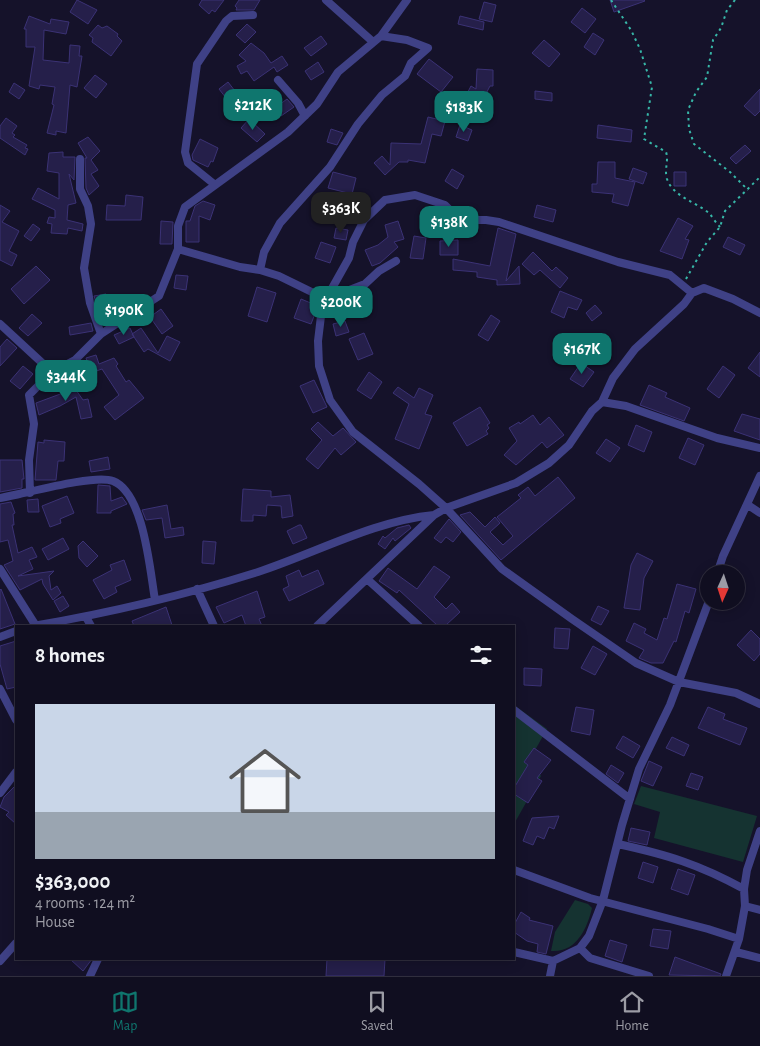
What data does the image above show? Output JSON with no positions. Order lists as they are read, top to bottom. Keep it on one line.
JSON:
{"north":"bottom","page":{"price":["$212K","$183K","$363K","$138K","$200K","$190K","$167K","$344K"],"heading":"8 homes","list":[{"name":"$363,000","note":"4 rooms · 124 m² · House"}],"tabs":["Map","Saved","Home"]}}
